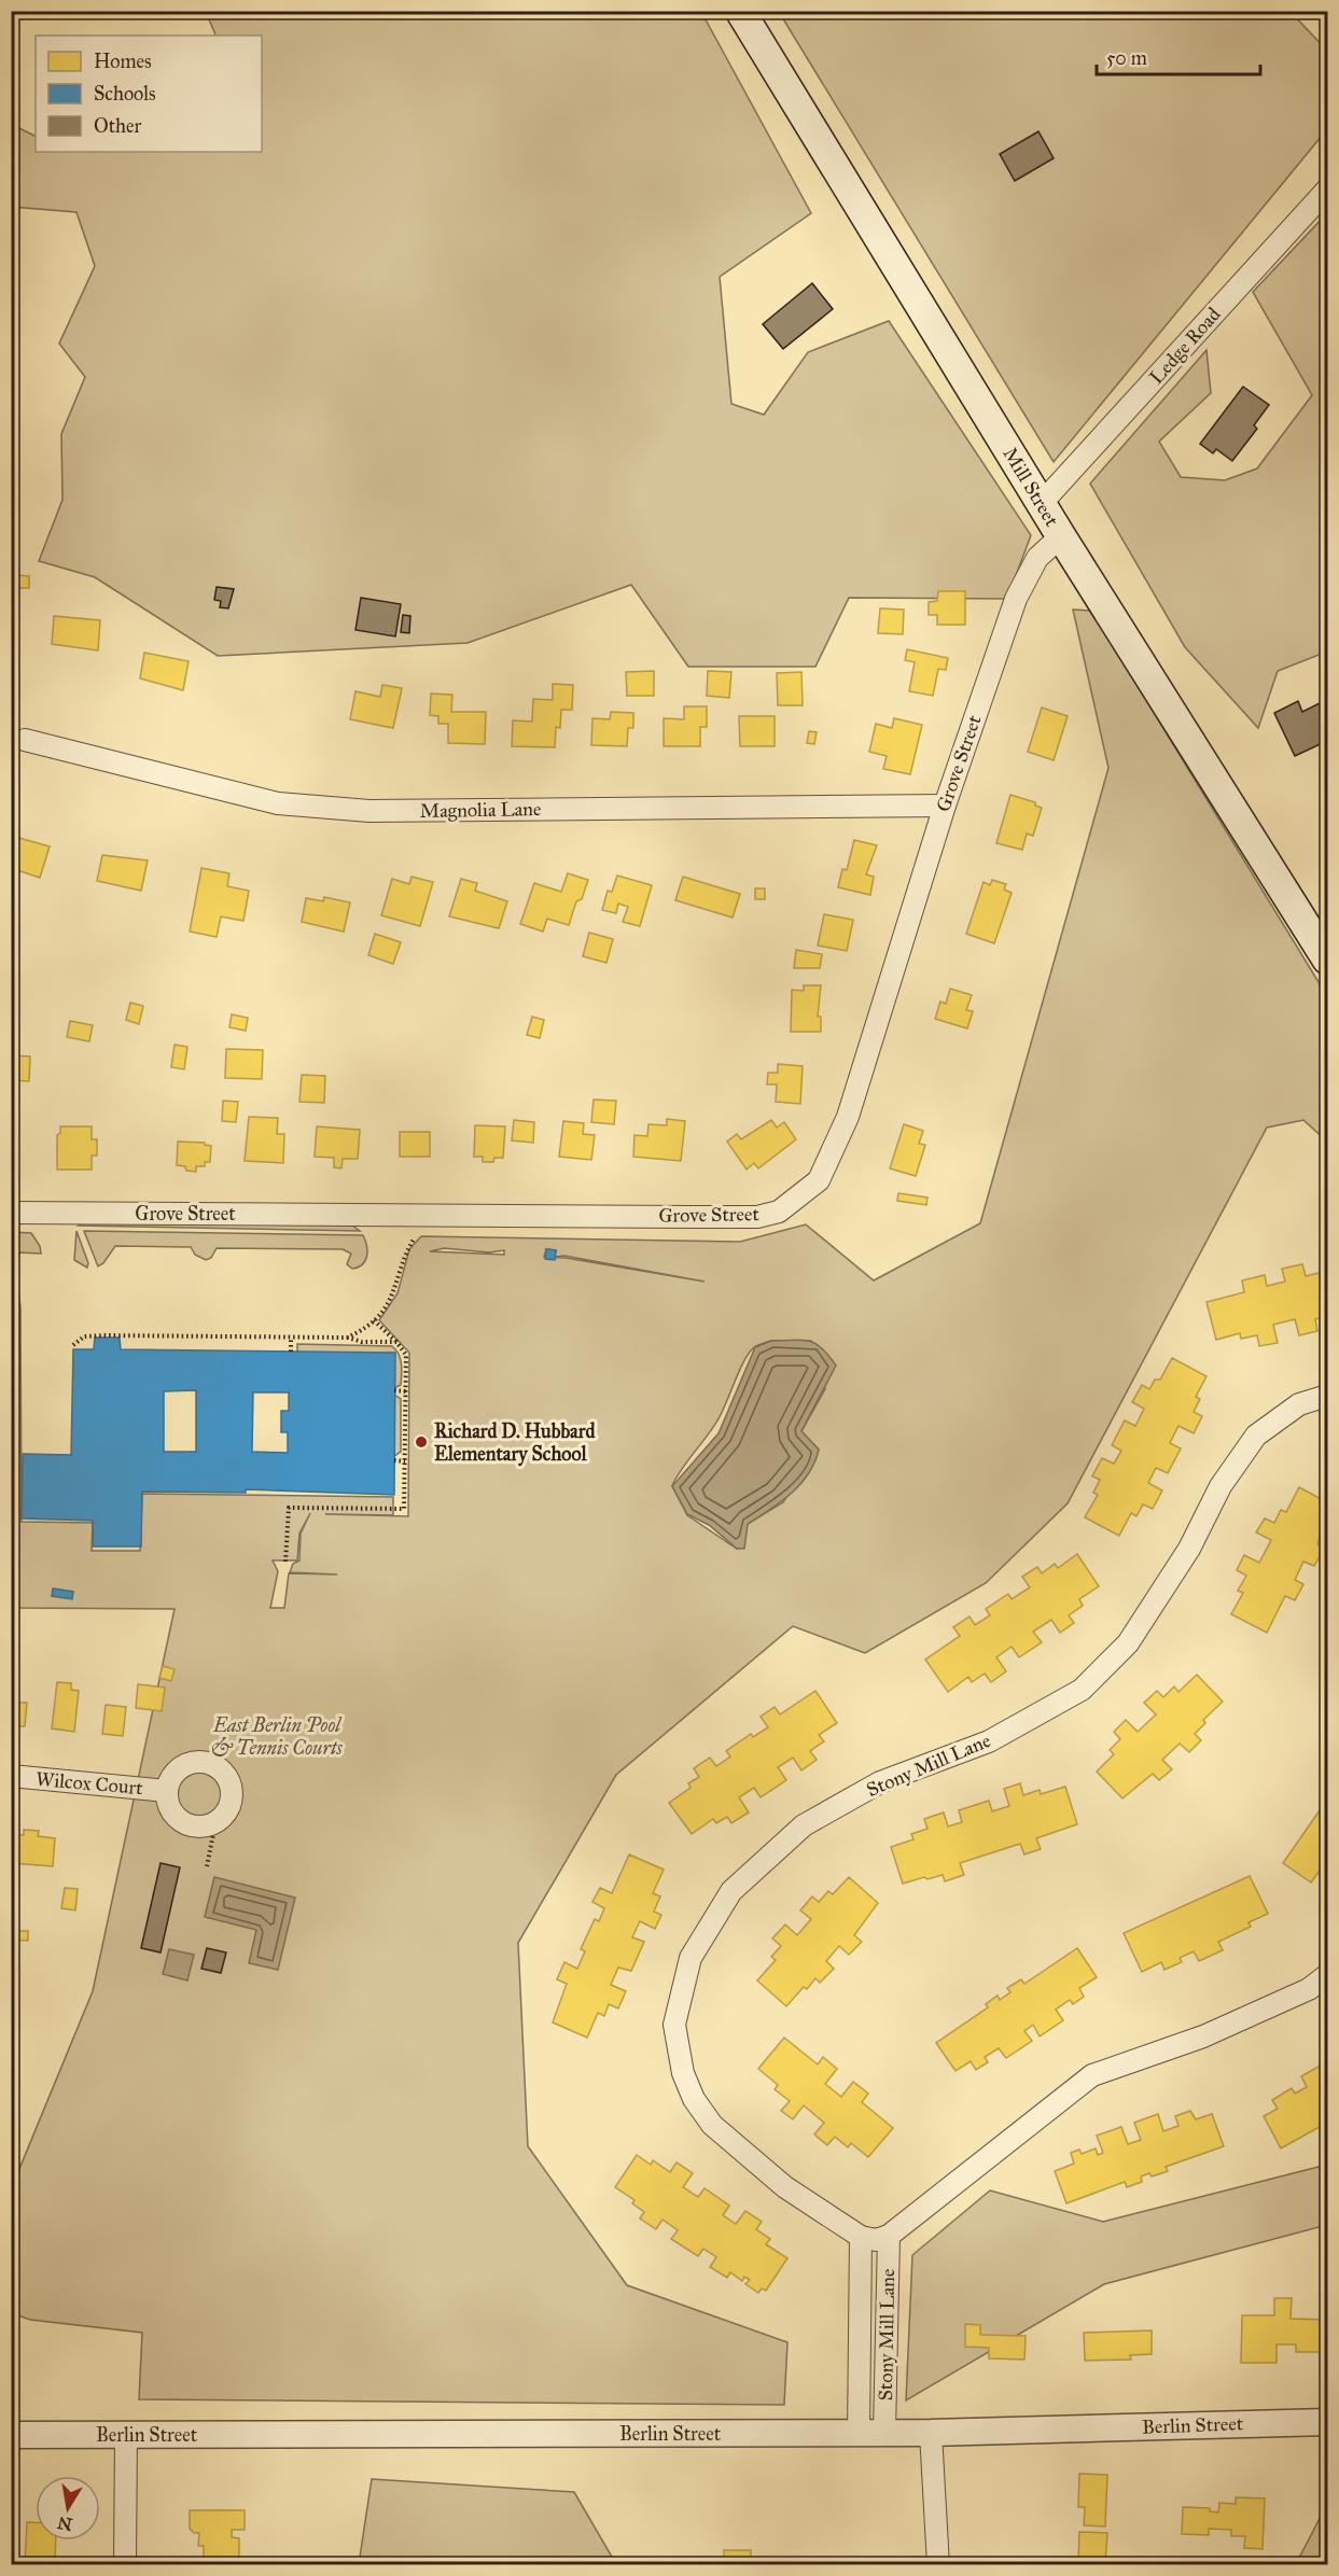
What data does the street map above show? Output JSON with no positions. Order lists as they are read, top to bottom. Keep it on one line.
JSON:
{"streets":{"main road":["Mill Street"],"street":["Ledge Road","Grove Street","Magnolia Lane","Stony Mill Lane","Wilcox Court","Berlin Street"]},"crossings":[["Ledge Road","Mill Street"],["Mill Street","Grove Street"],["Grove Street","Magnolia Lane"],["Stony Mill Lane","Berlin Street"]],"parks":["East Berlin Pool & Tennis Courts"],"places":["Richard D. Hubbard Elementary School"],"legend":["Homes","Schools","Other"],"scale_bar":"50 m","north":"bottom"}
